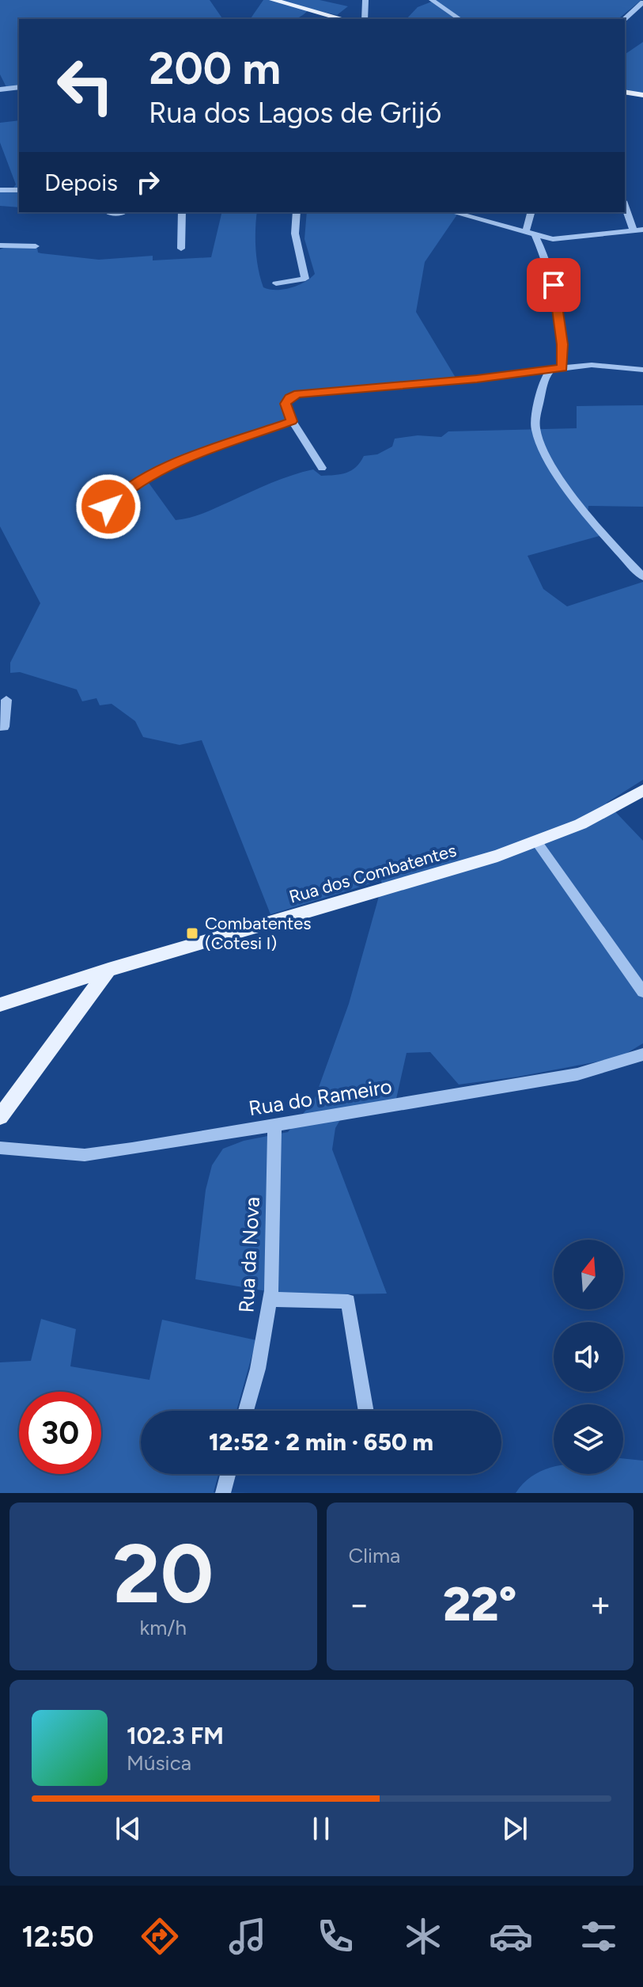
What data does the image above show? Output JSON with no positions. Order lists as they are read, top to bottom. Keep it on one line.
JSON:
{"streets":{"main road":["Rua dos Combatentes"],"street":["Rua do Rameiro","Rua da Nova"]},"crossings":[["Rua do Rameiro","Rua da Nova"]],"places":{"transit":["Combatentes (Cotesi I)"]},"north":"top","page":{"turn":["200 m","Rua dos Lagos de Grijó"],"then":"Depois","limit":"30","trip":"12:52 · 2 min · 650 m","tile":[["20","km/h"],"Clima"],"heat":["−","22°","+"],"song":["102.3 FM","Música"],"tabs":"12:50"}}
